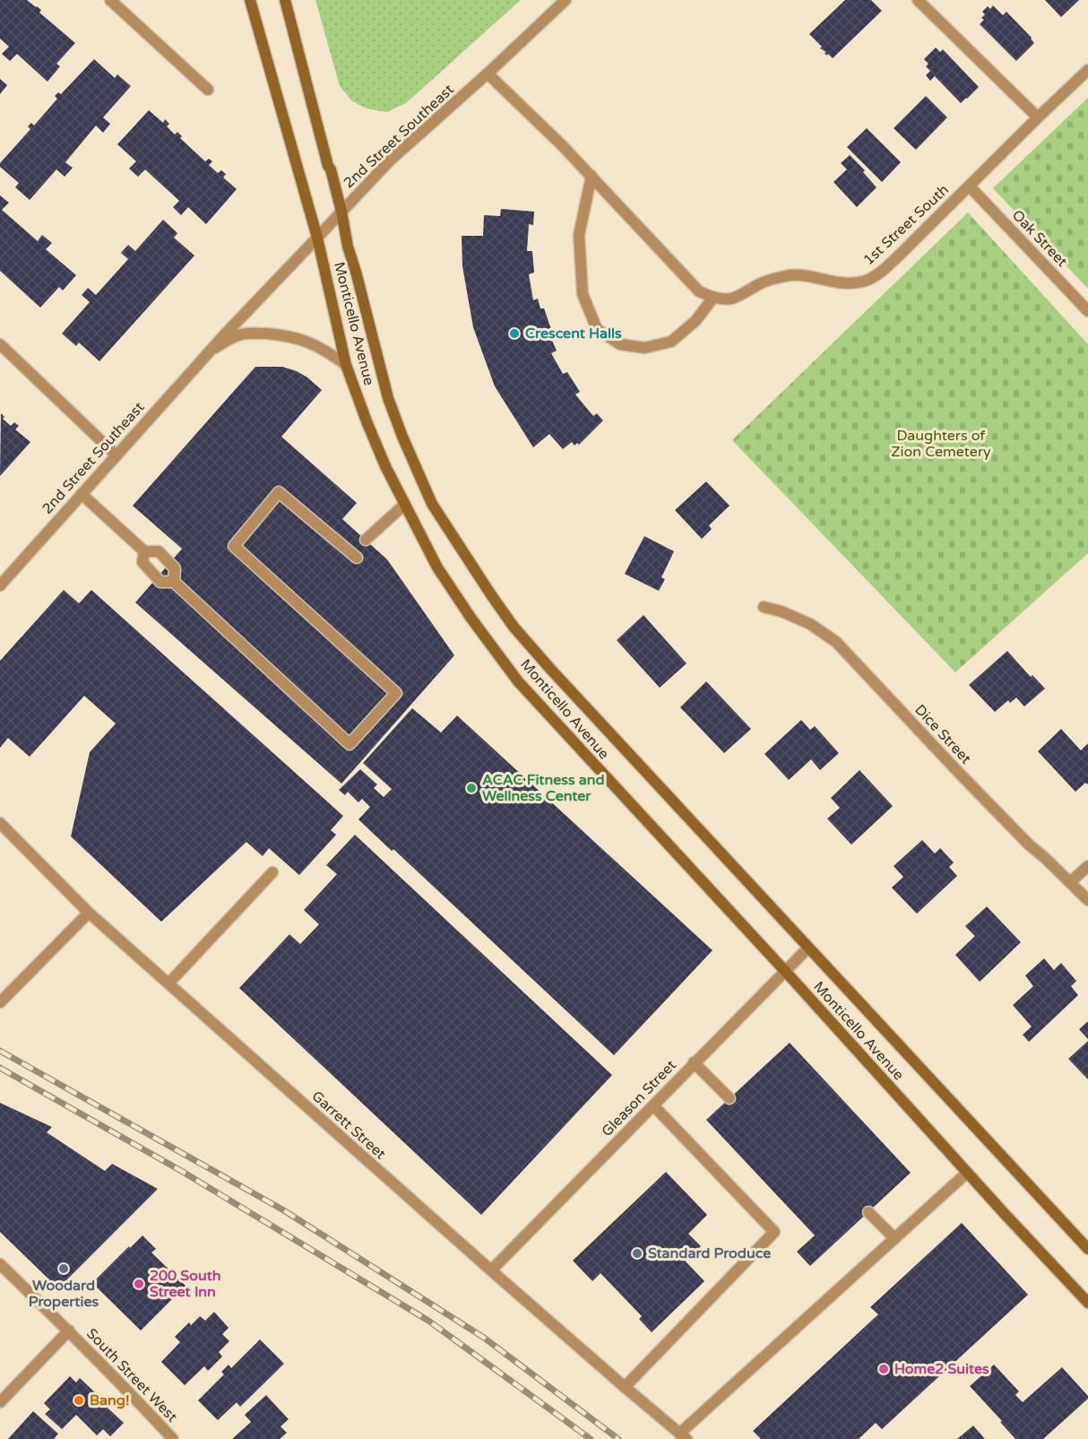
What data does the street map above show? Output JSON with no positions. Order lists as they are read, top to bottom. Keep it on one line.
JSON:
{"streets":{"main road":["Monticello Avenue"],"street":["2nd Street Southeast","1st Street South","Oak Street","Dice Street","Gleason Street","Garrett Street","South Street West"]},"crossings":[["2nd Street Southeast","Monticello Avenue"],["1st Street South","Oak Street"],["Monticello Avenue","Gleason Street"],["Gleason Street","Garrett Street"]],"parks":["Daughters of Zion Cemetery"],"places":["Crescent Halls","ACAC Fitness and Wellness Center","Standard Produce","Woodard Properties","200 South Street Inn","Home2 Suites","Bang!"]}
